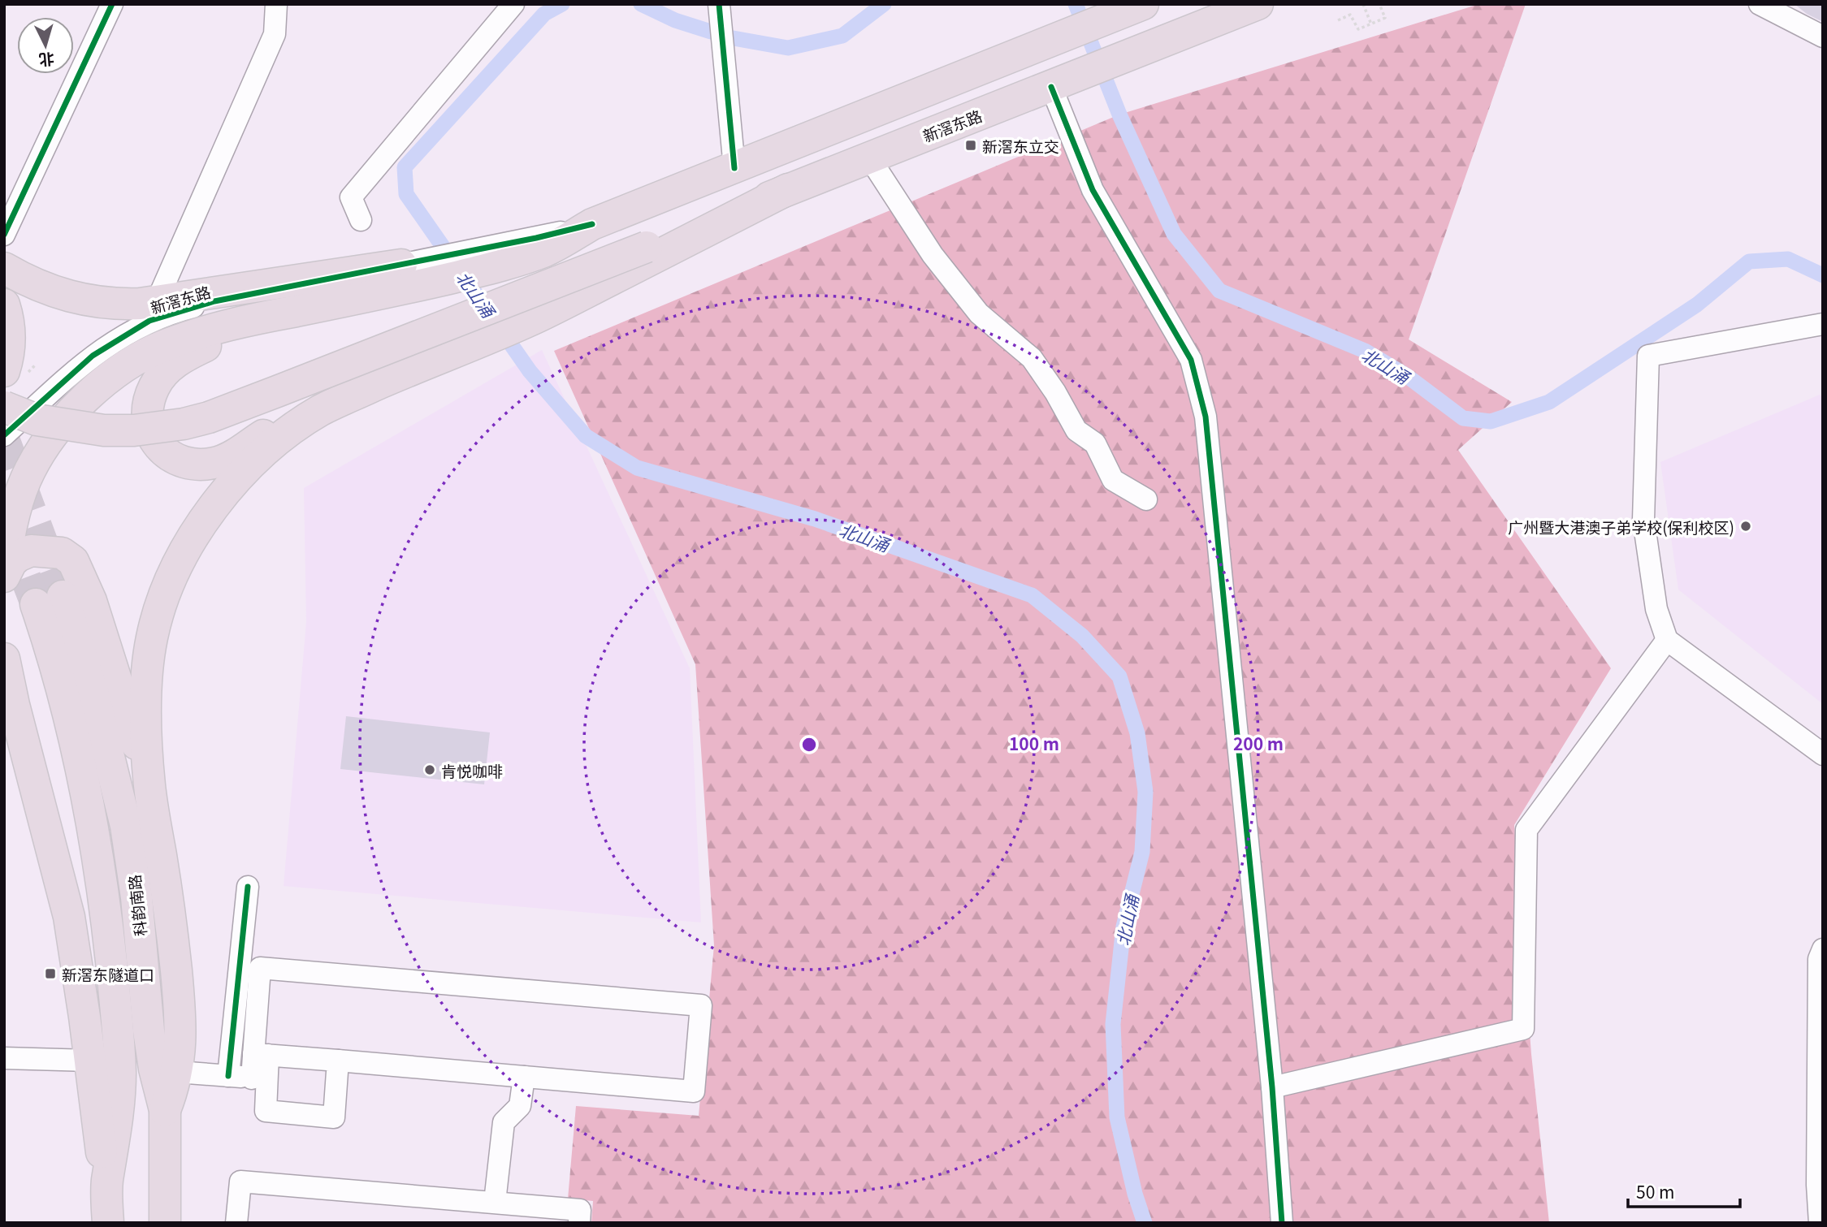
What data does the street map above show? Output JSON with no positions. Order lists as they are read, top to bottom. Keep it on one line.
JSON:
{"streets":{"highway":["新滘东路","科韵南路"]},"water":["北山涌"],"places":{"transit":["新滘东立交","新滘东隧道口"],"other":["广州暨大港澳子弟学校(保利校区)","肯悦咖啡"]},"scale_bar":"50 m","north":"bottom","rings":["100 m","200 m"]}
